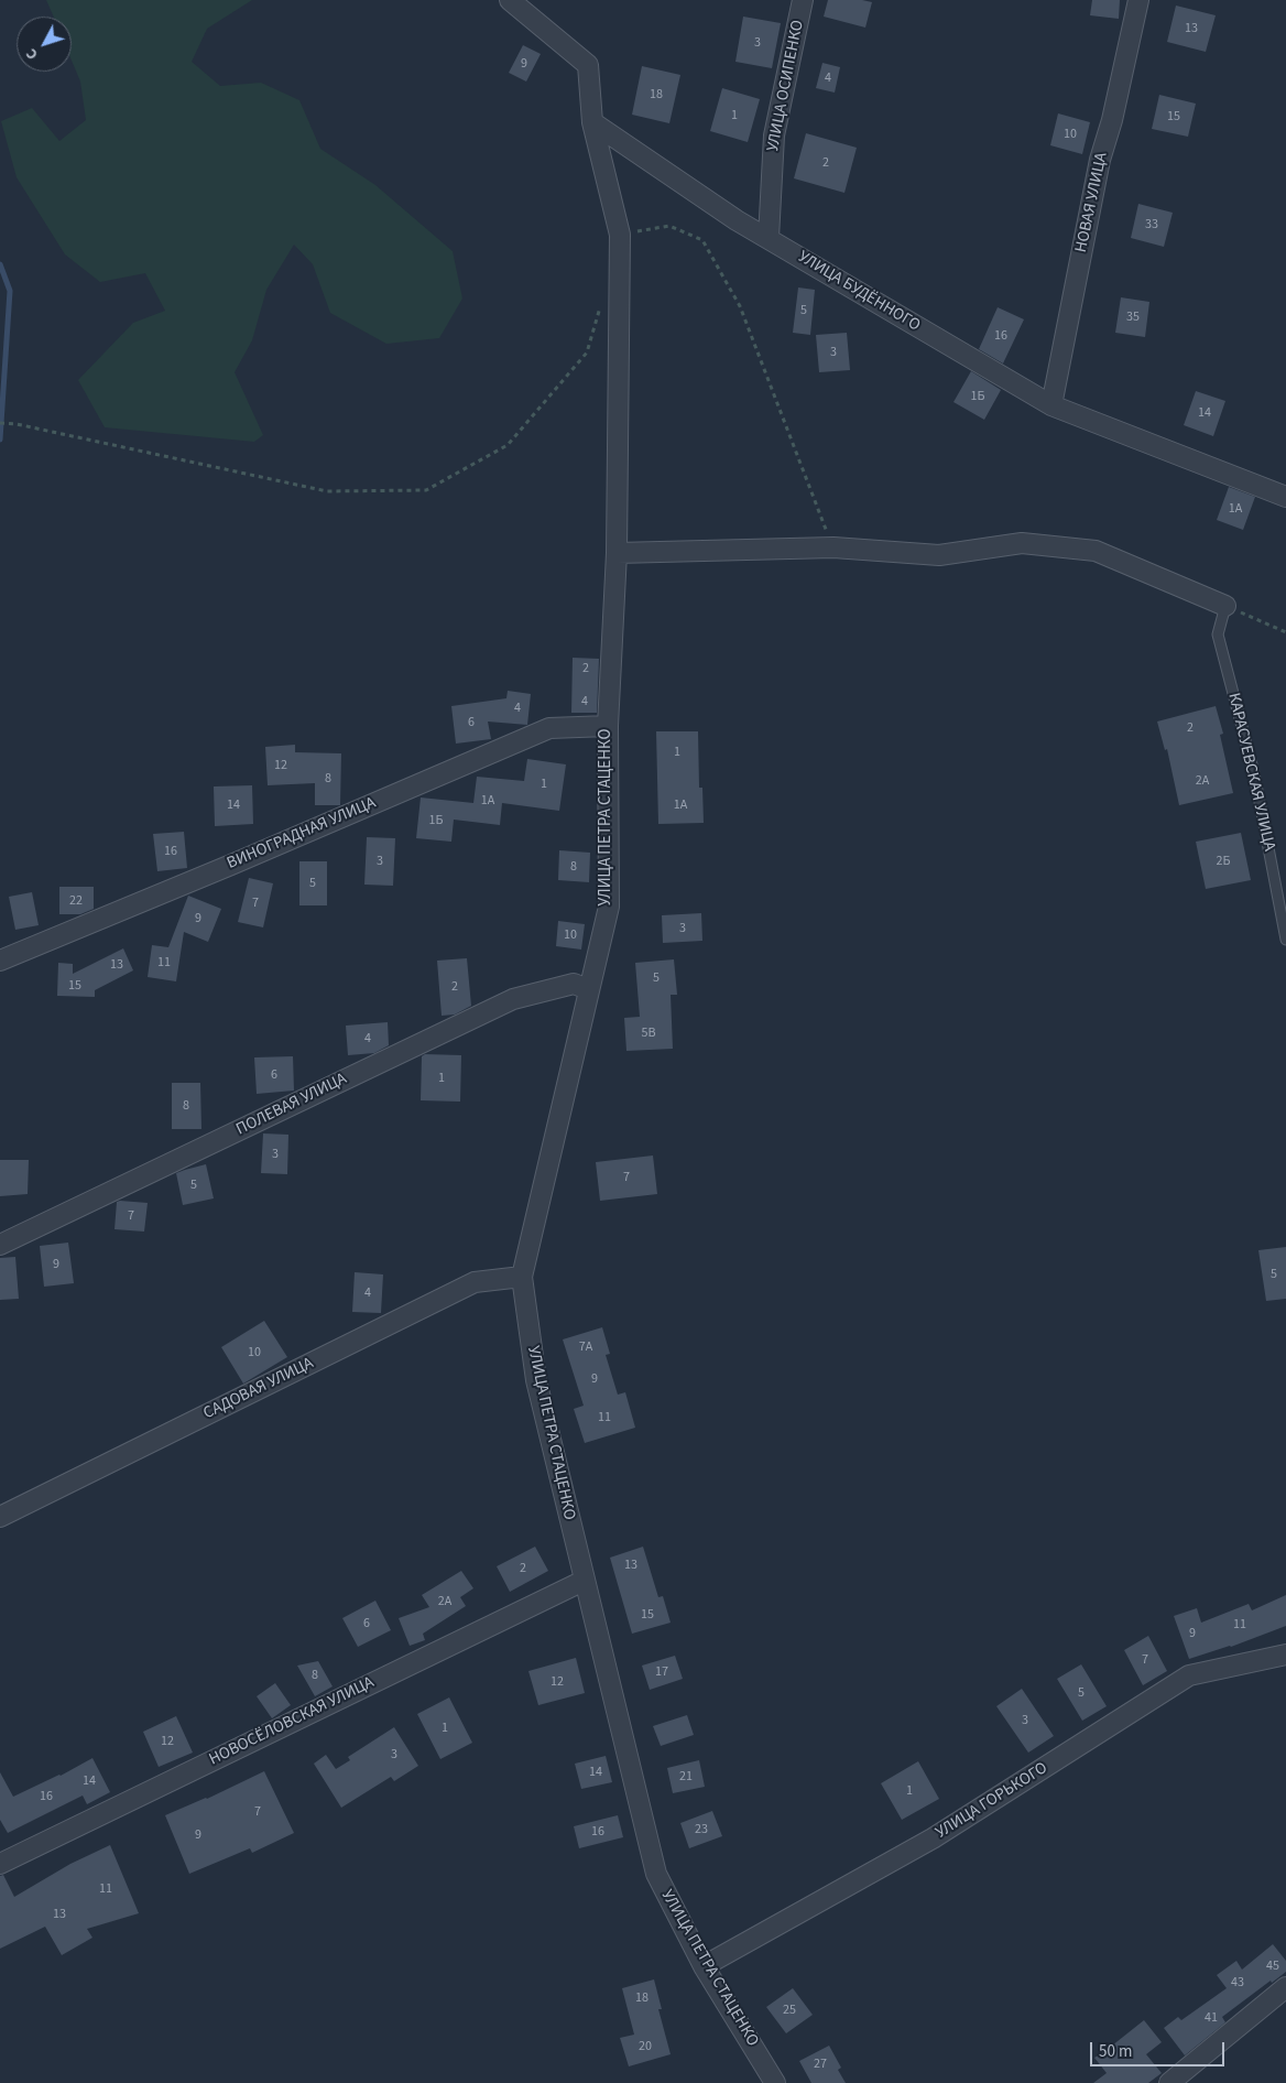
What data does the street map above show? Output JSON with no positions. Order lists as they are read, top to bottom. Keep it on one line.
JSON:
{"streets":{"street":["УЛИЦА ОСИПЕНКО","НОВАЯ УЛИЦА","УЛИЦА БУДЁННОГО","УЛИЦА ПЕТРА СТАЦЕНКО","ВИНОГРАДНАЯ УЛИЦА","ПОЛЕВАЯ УЛИЦА","САДОВАЯ УЛИЦА","НОВОСЁЛОВСКАЯ УЛИЦА","УЛИЦА ГОРЬКОГО"],"lane":["КАРАСУЕВСКАЯ УЛИЦА"]},"crossings":[["УЛИЦА ОСИПЕНКО","УЛИЦА БУДЁННОГО"],["НОВАЯ УЛИЦА","УЛИЦА БУДЁННОГО"],["УЛИЦА БУДЁННОГО","УЛИЦА ПЕТРА СТАЦЕНКО"],["УЛИЦА ПЕТРА СТАЦЕНКО","ВИНОГРАДНАЯ УЛИЦА"],["УЛИЦА ПЕТРА СТАЦЕНКО","ПОЛЕВАЯ УЛИЦА"],["УЛИЦА ПЕТРА СТАЦЕНКО","САДОВАЯ УЛИЦА"],["УЛИЦА ПЕТРА СТАЦЕНКО","НОВОСЁЛОВСКАЯ УЛИЦА"],["УЛИЦА ПЕТРА СТАЦЕНКО","УЛИЦА ГОРЬКОГО"]],"house_numbers":["13","3","9","4","18","1","15","10","2","33","5","35","16","3","1Б","14","1А","2","4","4","6","2","1","12","8","2А","1","1А","14","1А","1Б","16","3","2Б","8","5","22","7","9","3","10","11","13","5","15","2","5В","4","6","1","8","3","7","5","7","9","5","4","7А","10","9","11","13","2","2А","15","6","11","9","7","17","8","12","5","3","1","12","3","14","21","14","1","16","7","23","16","9","11","13","45","43","18","25","41","20","27"],"scale_bar":"50 m","north":"bottom left"}
